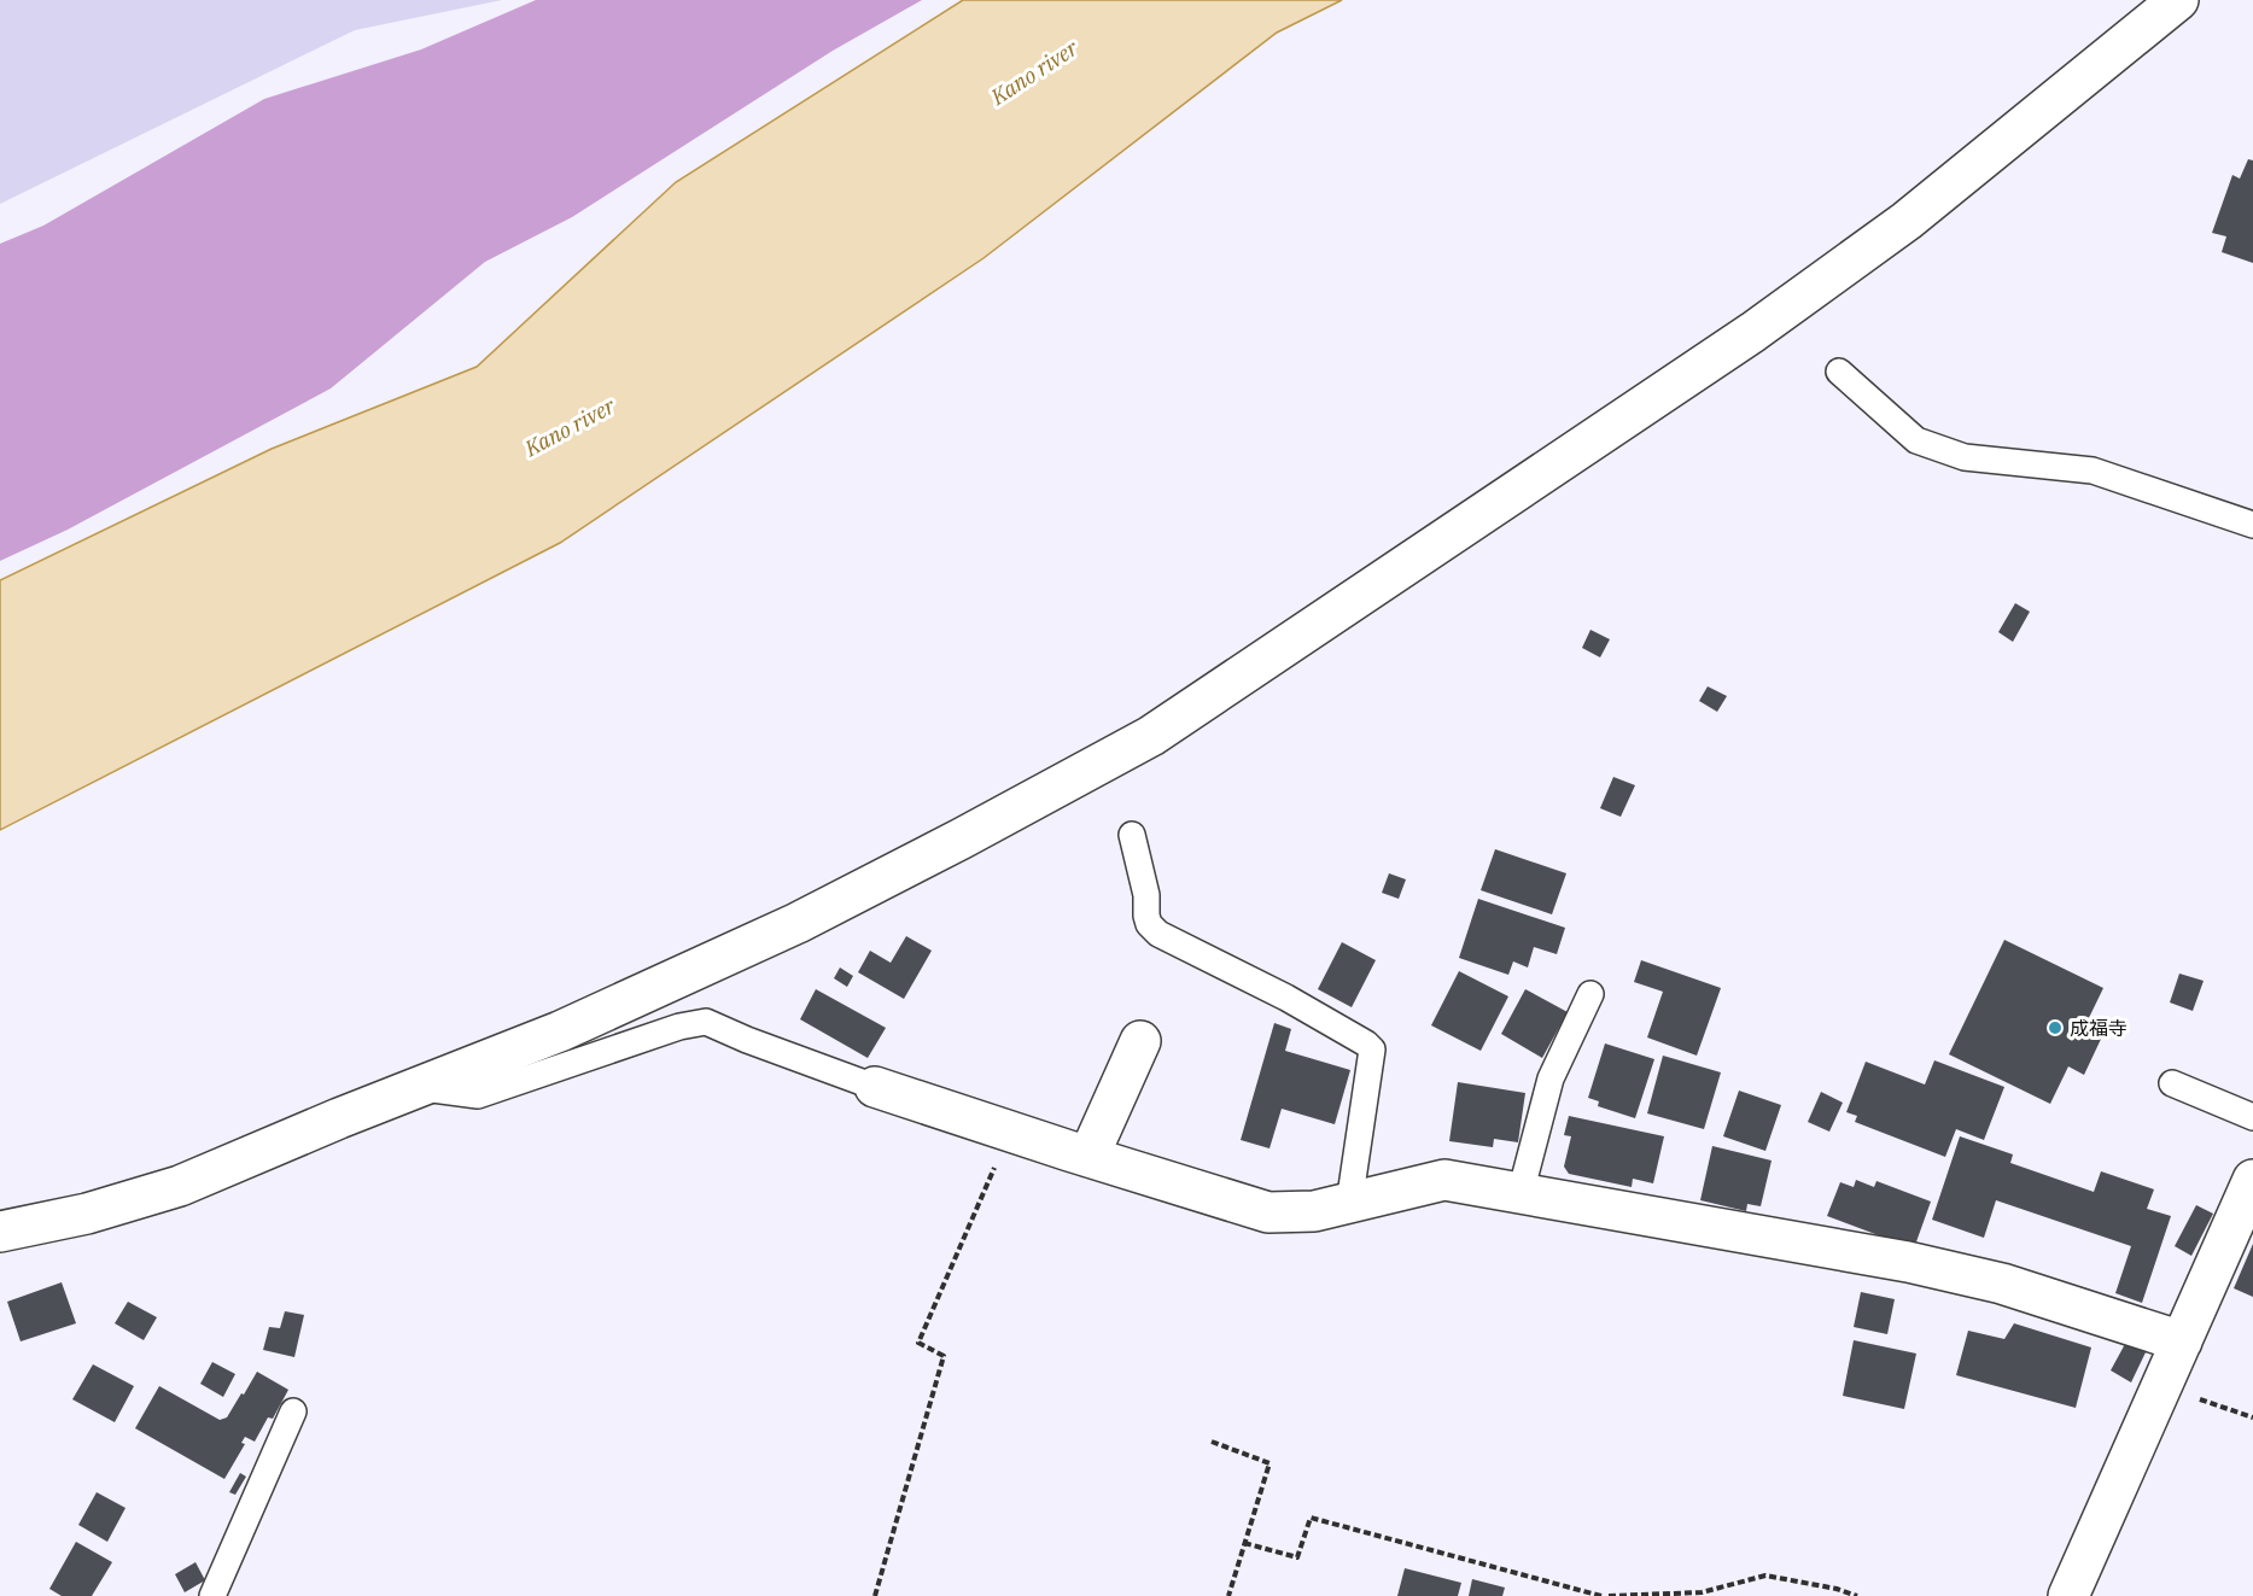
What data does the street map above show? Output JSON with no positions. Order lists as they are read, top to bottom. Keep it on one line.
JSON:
{"water":["Kano river"],"places":["成福寺"]}
